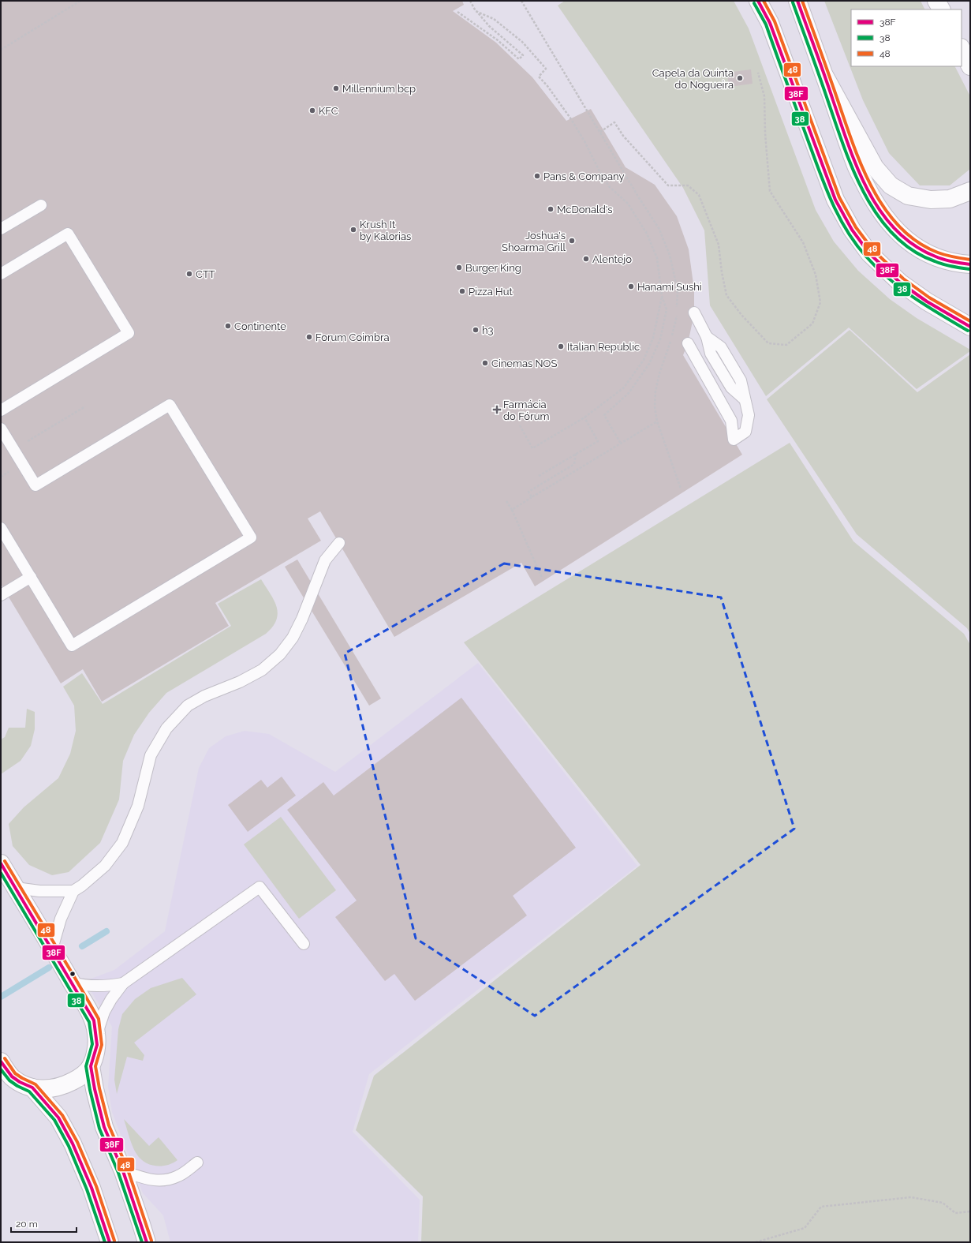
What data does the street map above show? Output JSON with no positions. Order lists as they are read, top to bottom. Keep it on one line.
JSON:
{"places":{"other":["Capela da Quinta do Nogueira","Millennium bcp","KFC","Pans & Company","McDonald's","Krush It by Kalorias","Joshua's Shoarma Grill","Alentejo","Burger King","CTT","Hanami Sushi","Pizza Hut","Continente","h3","Forum Coimbra","Italian Republic","Cinemas NOS"],"health":["Farmácia do Fórum"]},"lines":["transit line 38F","transit line 48","transit line 38"],"legend":["38F","38","48"],"scale_bar":"20 m"}
